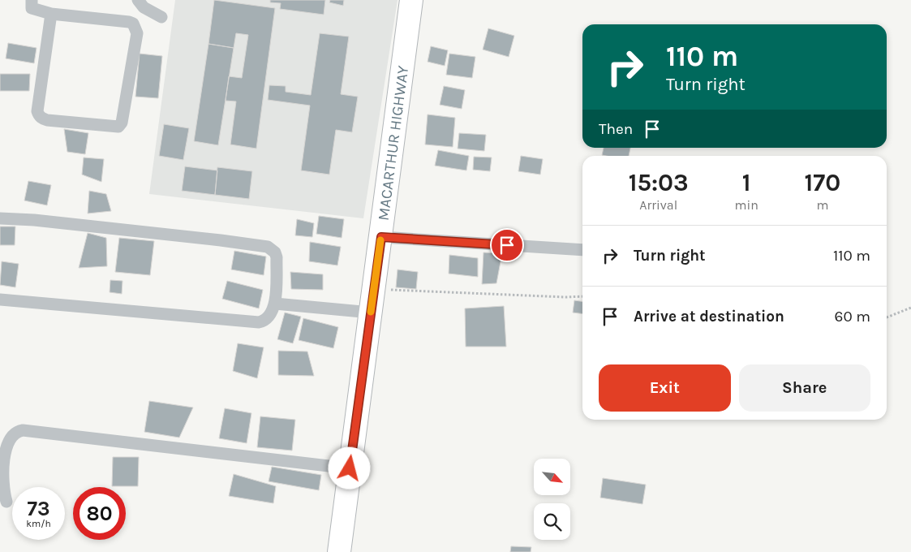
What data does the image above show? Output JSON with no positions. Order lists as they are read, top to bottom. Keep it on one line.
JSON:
{"streets":{"highway":["MACARTHUR HIGHWAY"]},"north":"bottom right","page":{"turn":["110 m","Turn right"],"then":"Then","eta":["15:03","Arrival","1","min","170","m"],"list":[{"name":"Turn right","value":"110 m"},{"name":"Arrive at destination","value":"60 m"}],"buttons":["Exit","Share"],"speed":"73 km/h","limit":"80"}}
